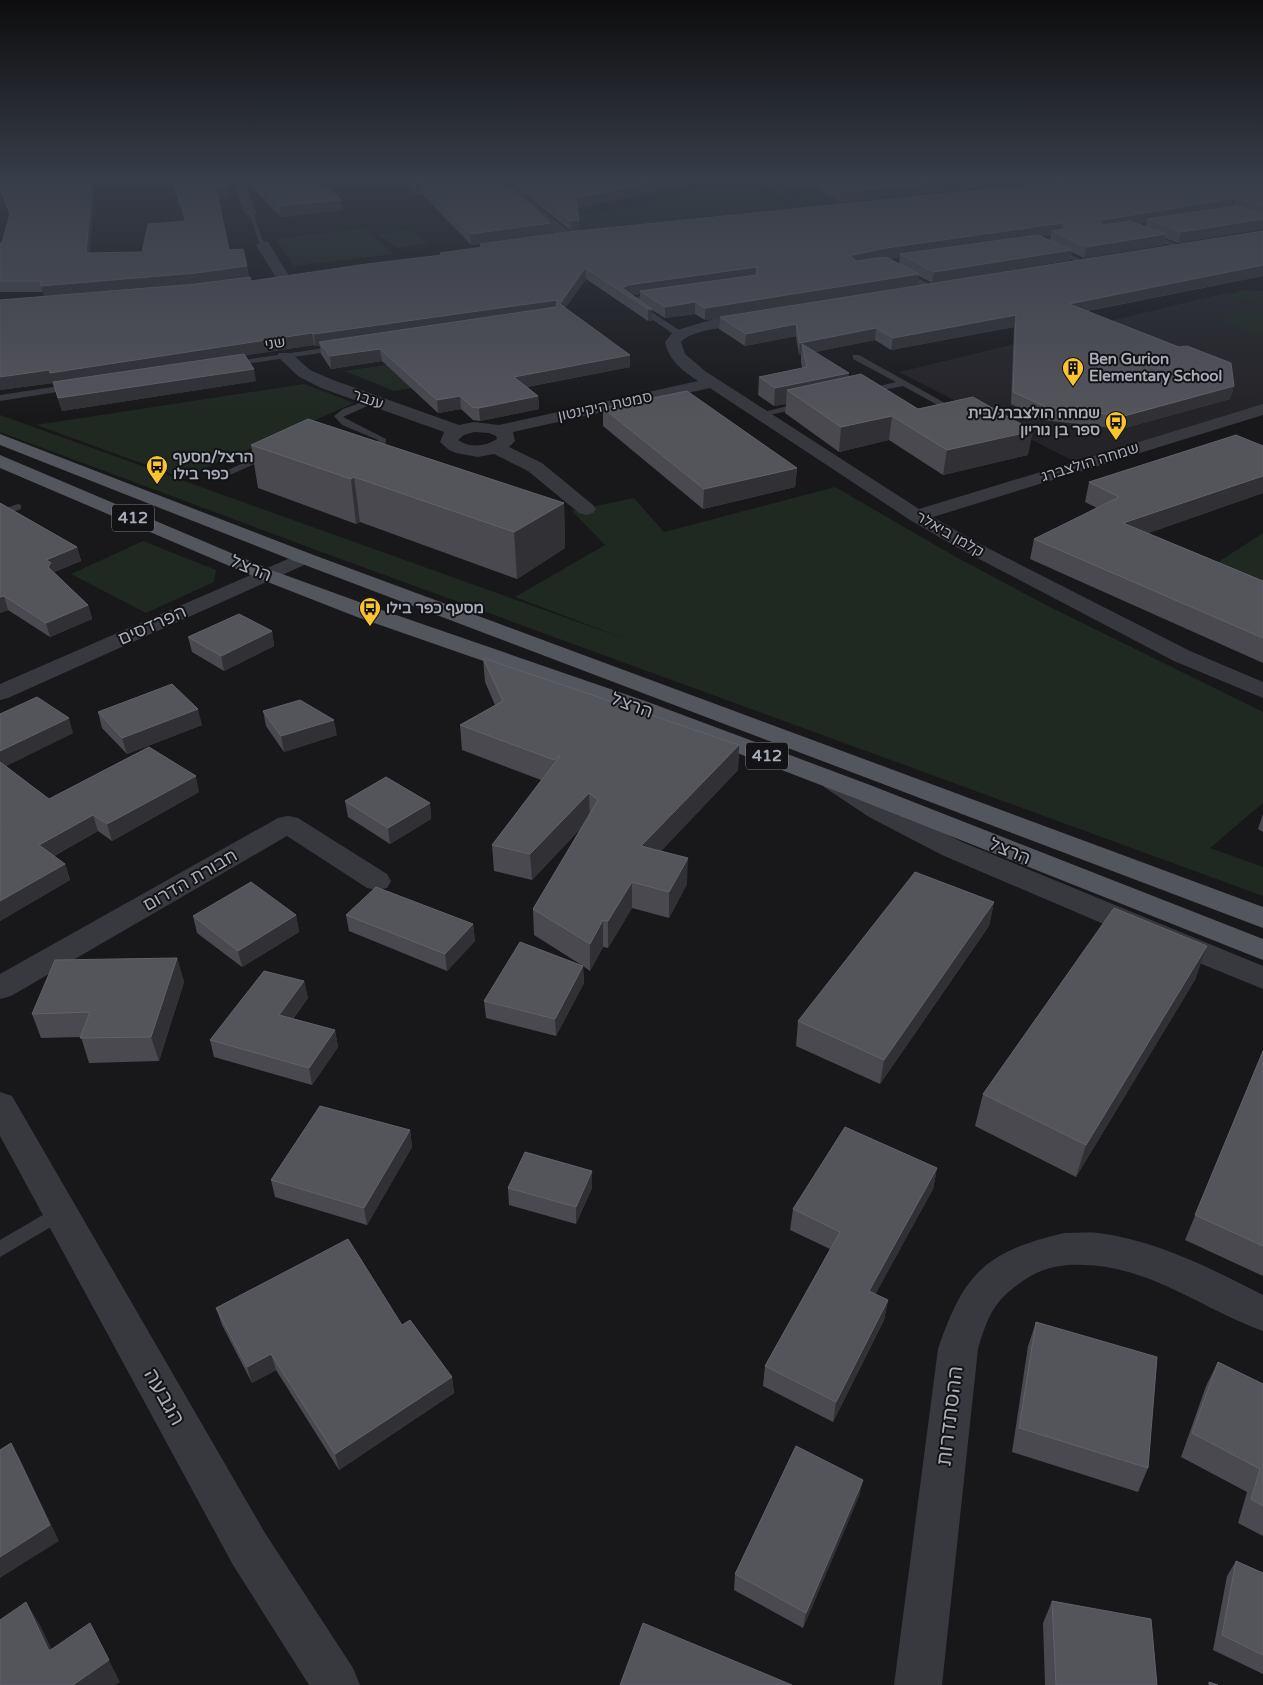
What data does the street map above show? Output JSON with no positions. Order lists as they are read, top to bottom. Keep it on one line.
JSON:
{"streets":{"main road":["412","הרצל"],"street":["ענבר","סמטת היקינטון","שמחה הולצברג","קלמן ביאלר","הפרדסים","חבורת הדרום","הגבעה","ההסתדרות"],"lane":["שני"]},"crossings":[["שני","ענבר"],["ענבר","סמטת היקינטון"],["סמטת היקינטון","קלמן ביאלר"],["שמחה הולצברג","קלמן ביאלר"],["הרצל","הפרדסים"]],"places":{"building":["Ben Gurion Elementary School"],"bus stop":["שמחה הולצברג/בית ספר בן גוריון","הרצל/מסעף כפר בילו","מסעף כפר בילו"]}}
